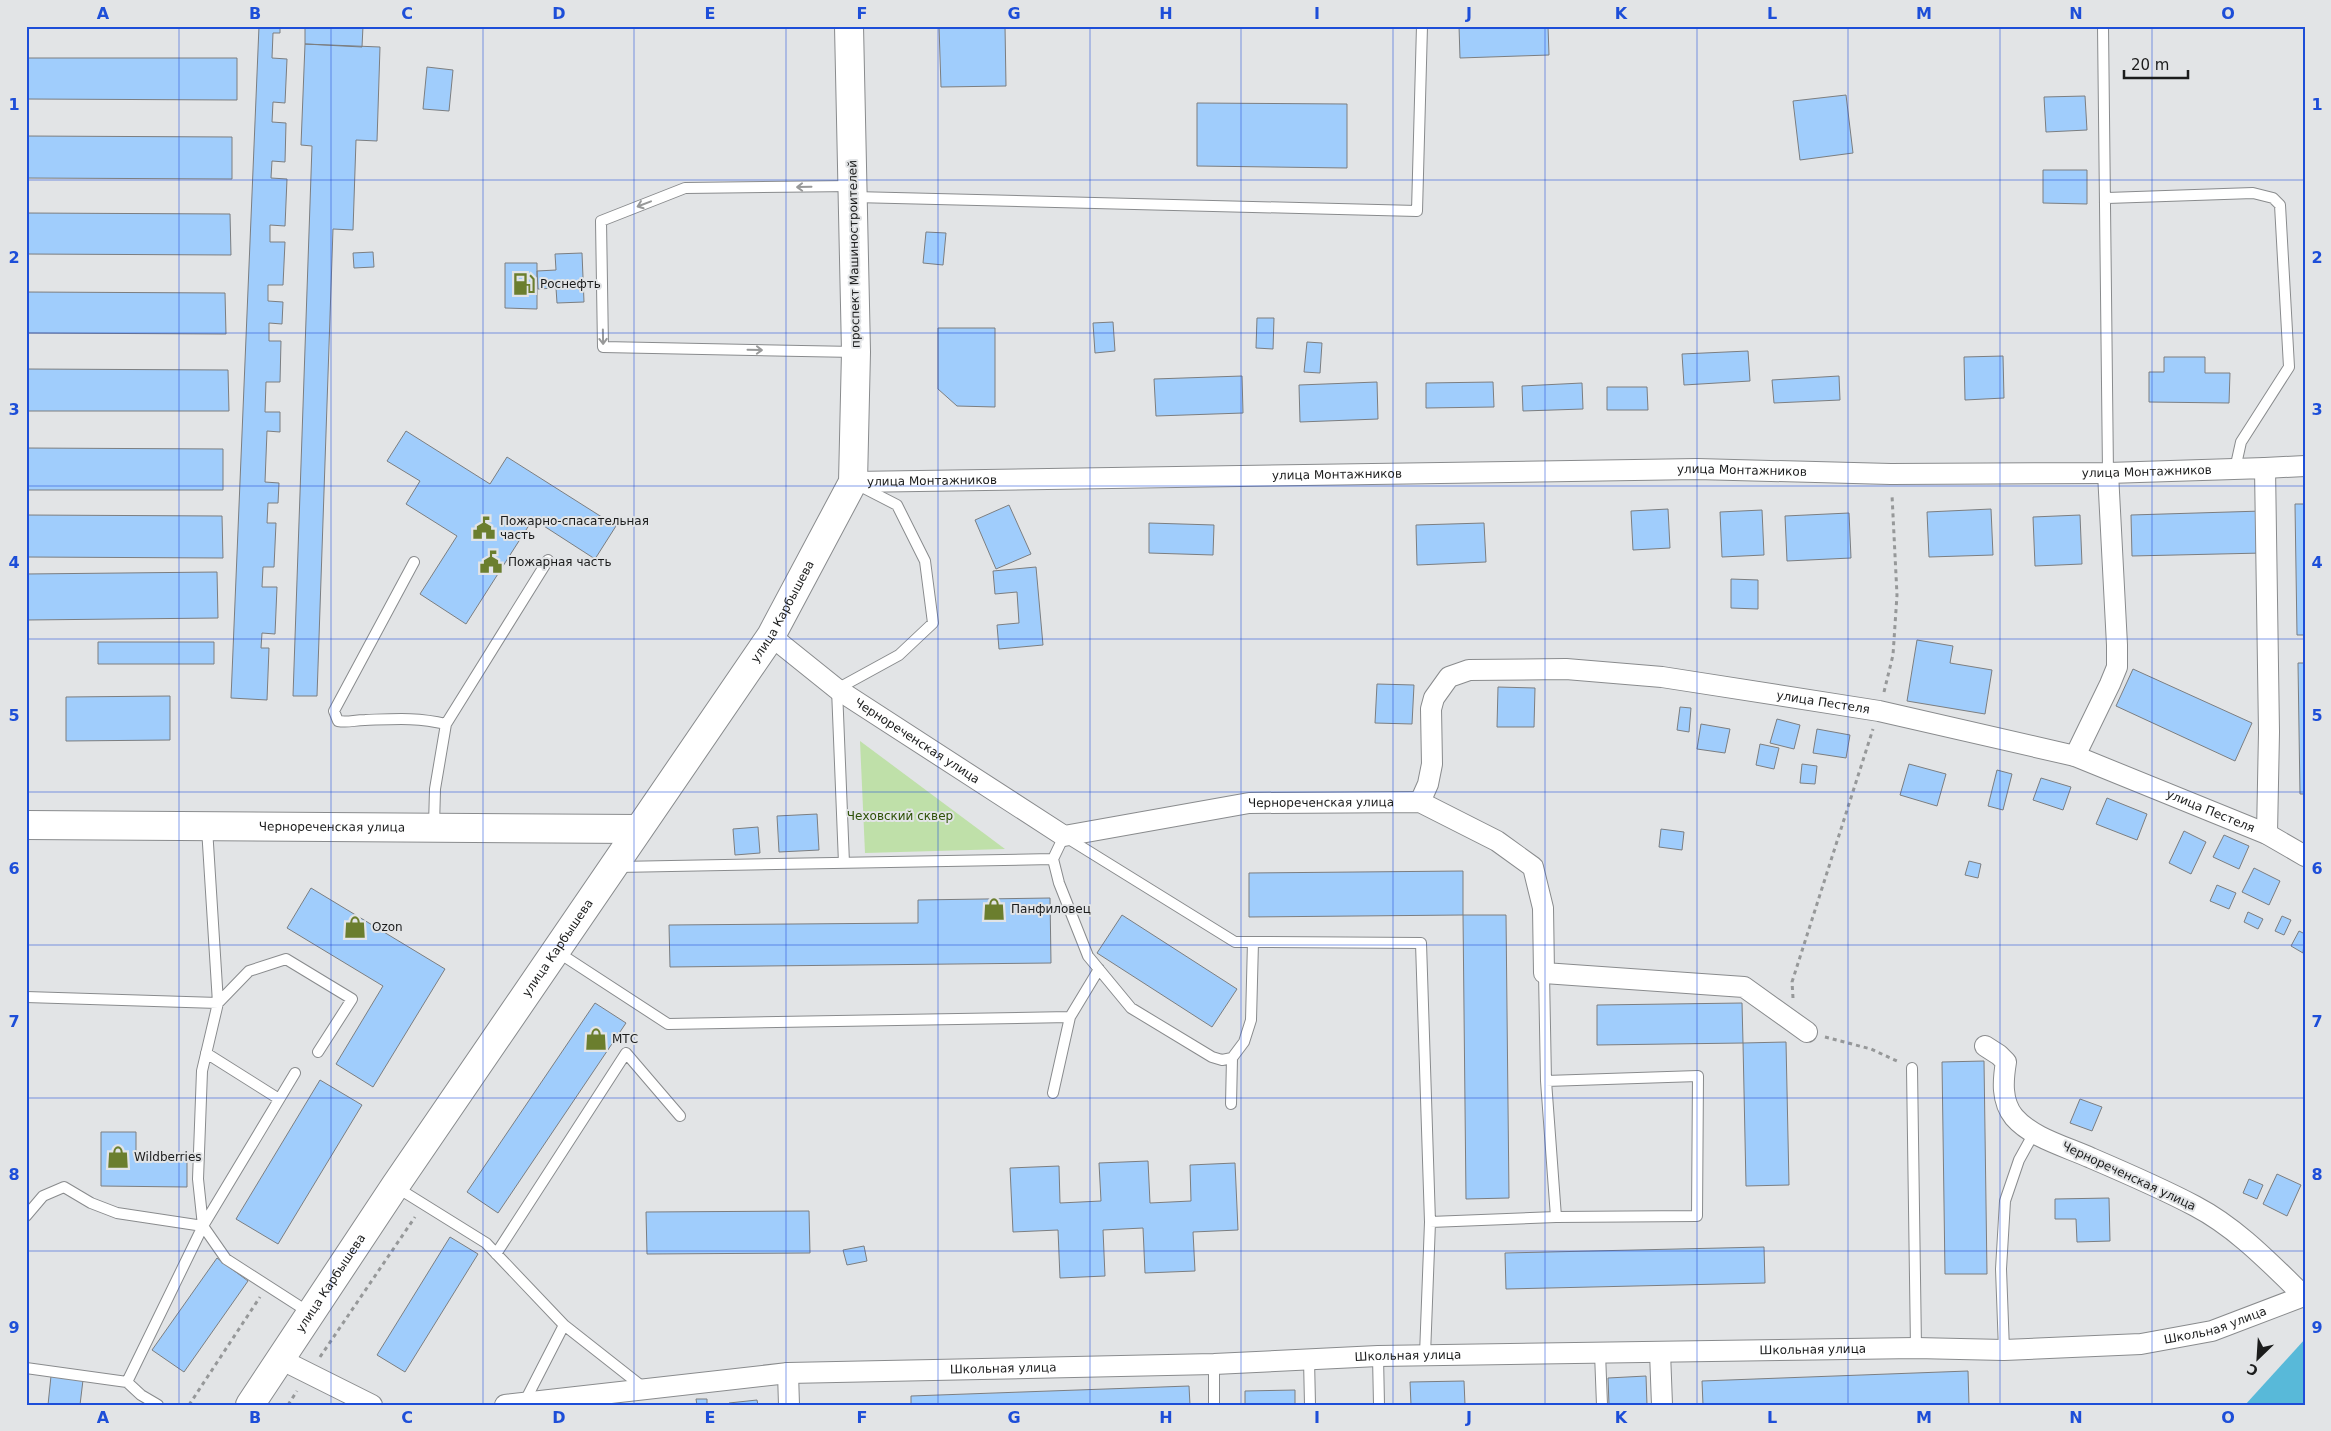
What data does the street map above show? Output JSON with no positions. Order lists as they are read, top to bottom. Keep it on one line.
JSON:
{"streets":{"main road":["проспект Машиностроителей","улица Карбышева","Чернореченская улица"],"street":["улица Монтажников","улица Пестеля","Школьная улица"]},"crossings":[["проспект Машиностроителей","улица Монтажников"],["проспект Машиностроителей","улица Карбышева"],["улица Монтажников","улица Карбышева"],["улица Карбышева","Чернореченская улица"],["улица Пестеля","Чернореченская улица"],["Чернореченская улица","Школьная улица"]],"parks":["Чеховский сквер"],"places":{"fuel station":["Роснефть"],"public building":["Пожарно-спасательная часть","Пожарная часть"],"shop":["Панфиловец","Ozon","МТС","Wildberries"]},"scale_bar":"20 m","north":"bottom left","grid":{"columns":["A","B","C","D","E","F","G","H","I","J","K","L","M","N","O"],"rows":["1","2","3","4","5","6","7","8","9"]}}
